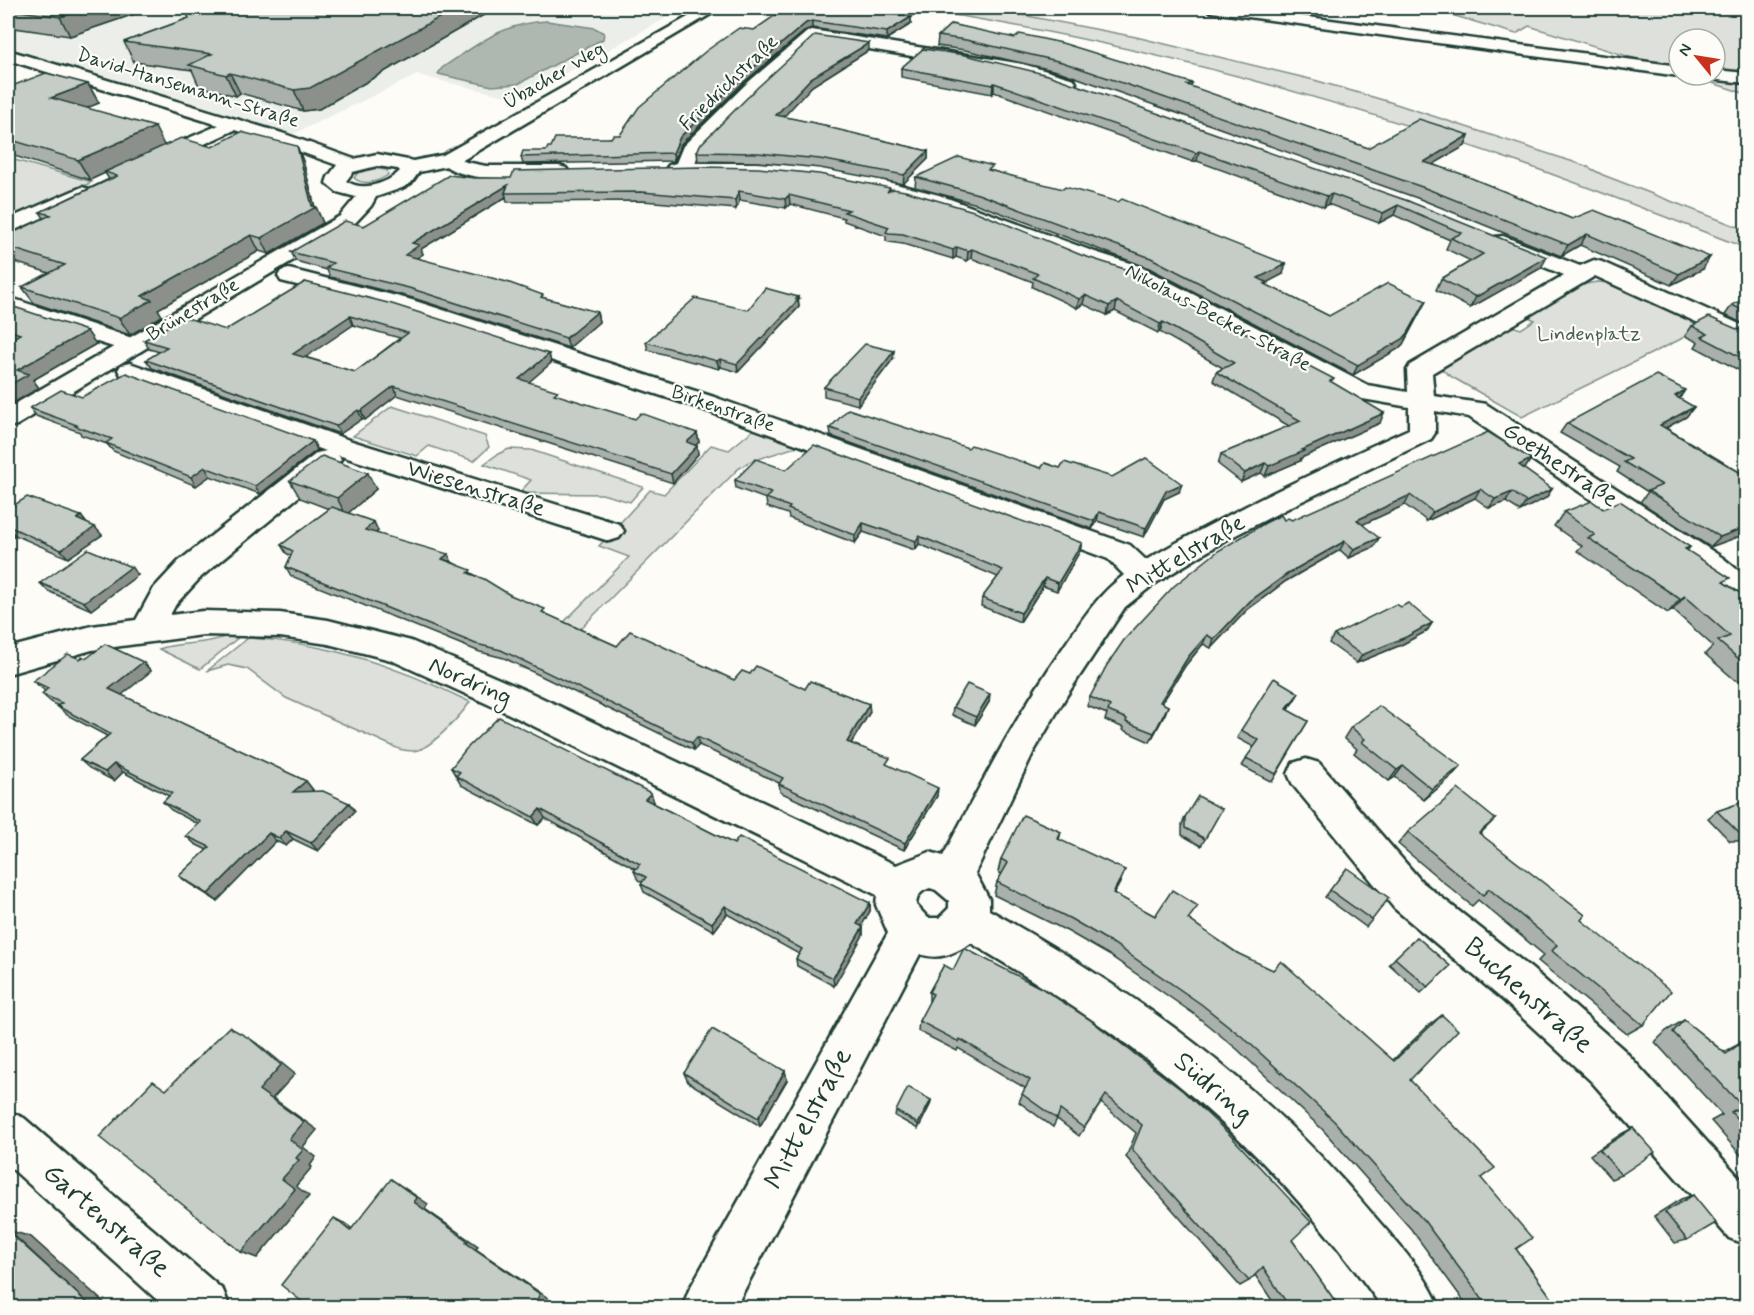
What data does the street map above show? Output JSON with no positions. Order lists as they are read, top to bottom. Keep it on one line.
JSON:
{"streets":{"street":["Übacher Weg","Friedrichstraße","David-Hansemann-Straße","Brünestraße","Nikolaus-Becker-Straße","Birkenstraße","Goethestraße","Wiesenstraße","Mittelstraße","Nordring","Buchenstraße","Südring","Gartenstraße"]},"crossings":[["Friedrichstraße","Nikolaus-Becker-Straße"],["Brünestraße","Wiesenstraße"],["Nikolaus-Becker-Straße","Goethestraße"],["Nikolaus-Becker-Straße","Mittelstraße"],["Birkenstraße","Mittelstraße"],["Goethestraße","Mittelstraße"],["Mittelstraße","Nordring"],["Mittelstraße","Südring"],["Nordring","Südring"]],"parks":["Lindenplatz"],"north":"top left"}
